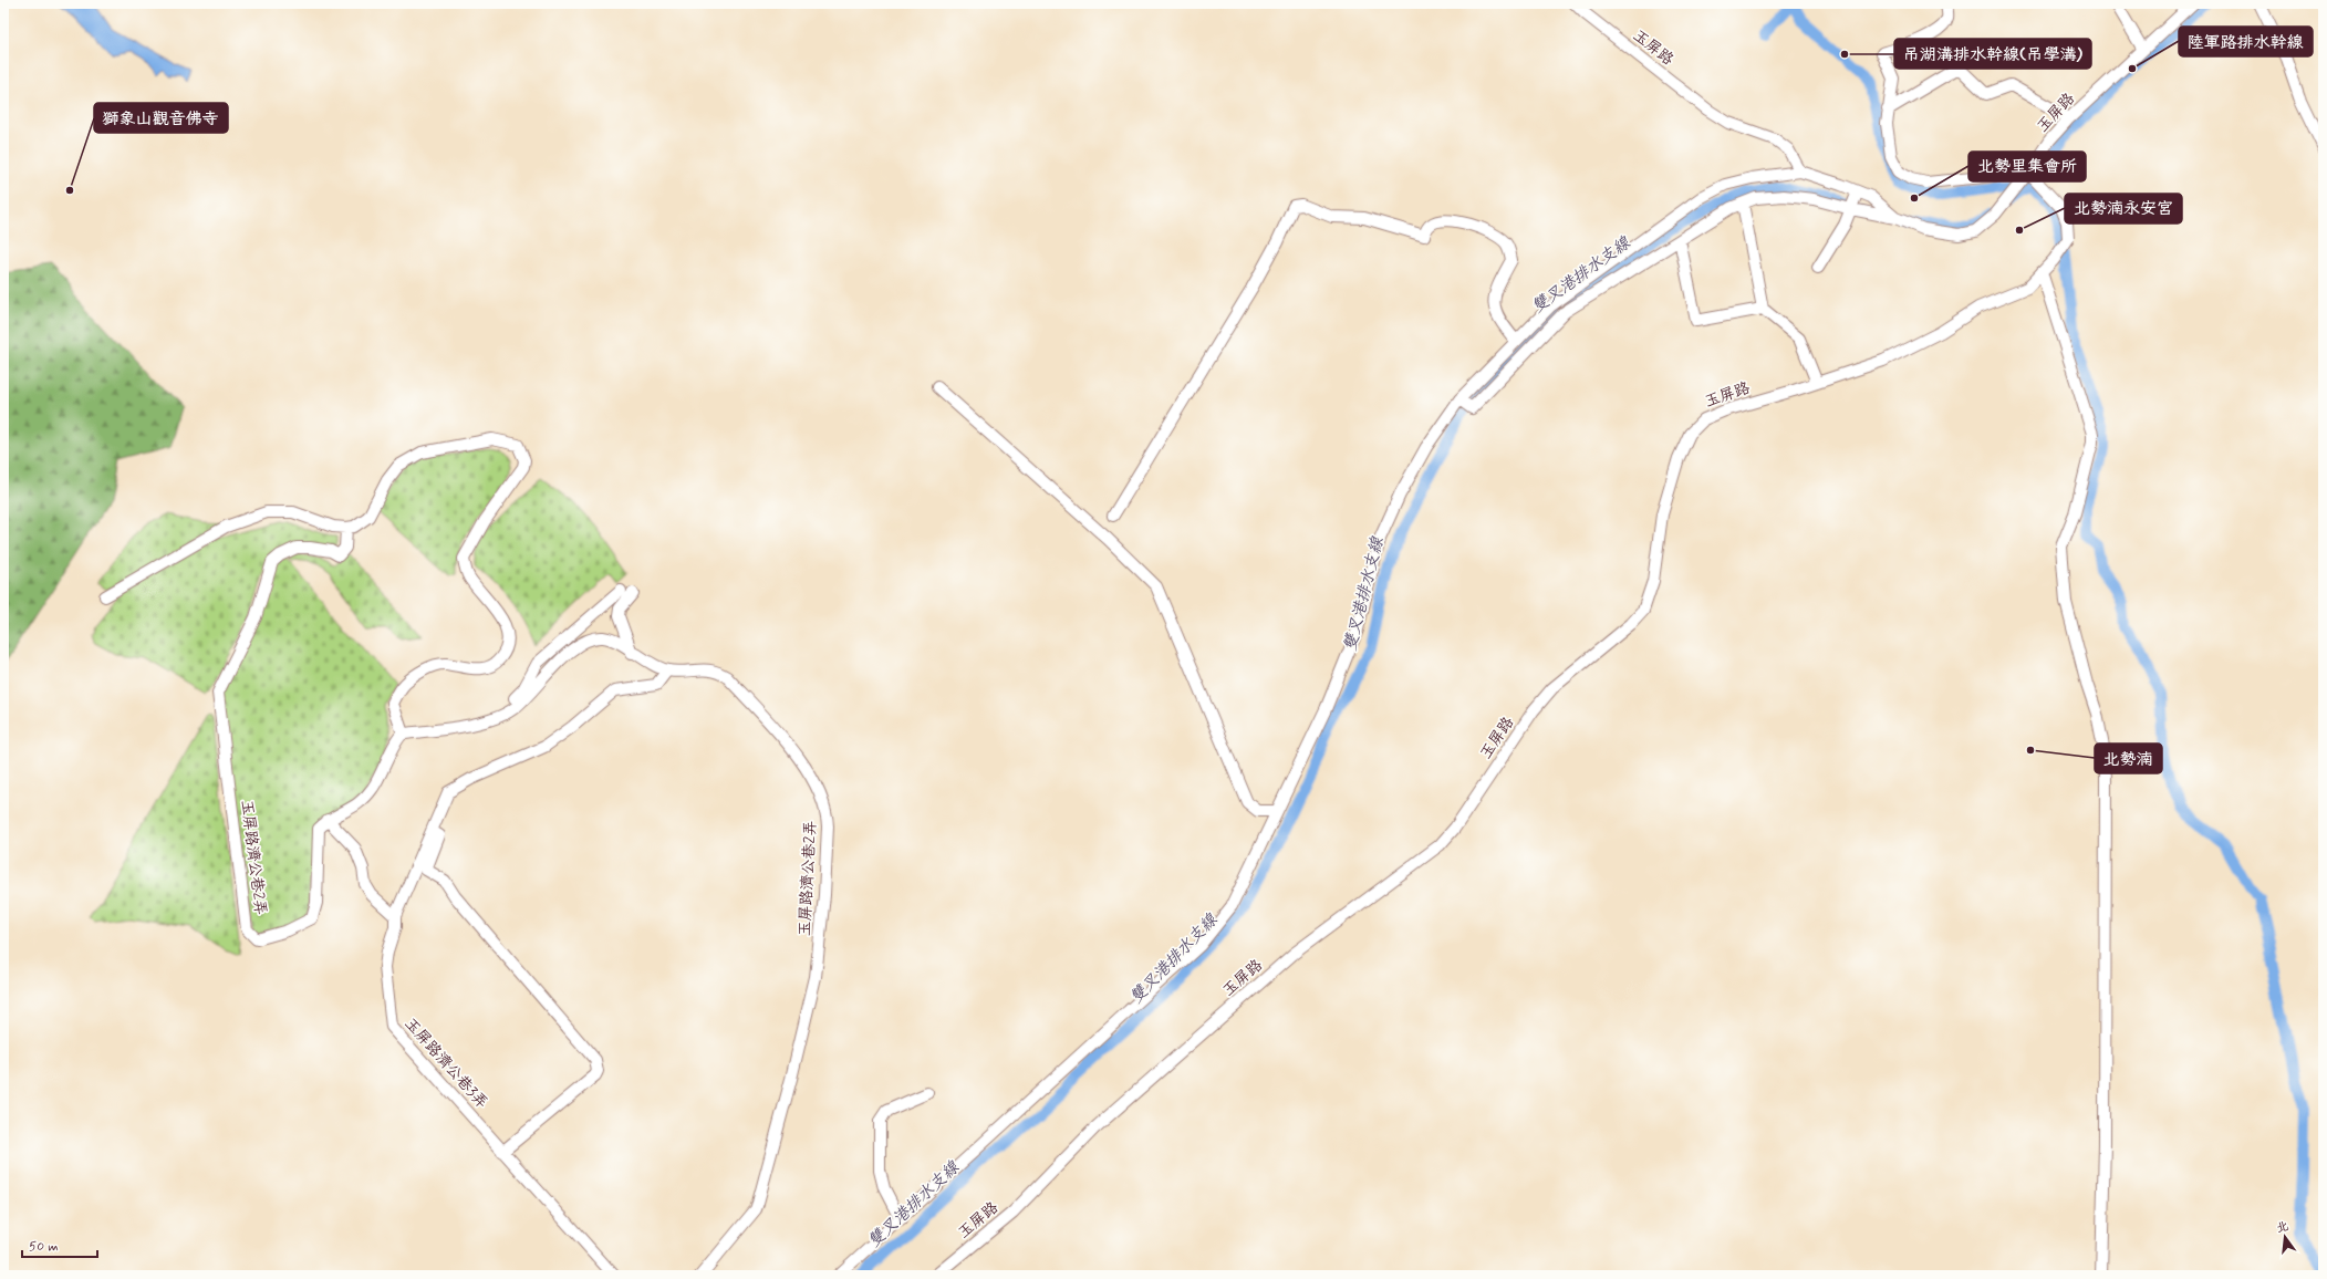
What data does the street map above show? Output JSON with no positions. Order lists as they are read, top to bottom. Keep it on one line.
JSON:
{"streets":{"street":["玉屏路","玉屏路濟公巷2弄","玉屏路濟公巷3弄"]},"crossings":[["玉屏路濟公巷2弄","玉屏路濟公巷3弄"]],"water":["雙叉港排水支線"],"places":["吊湖溝排水幹線(吊學溝)","陸軍路排水幹線","獅象山觀音佛寺","北勢里集會所","北勢湳永安宮","北勢湳"],"scale_bar":"50 m","north":"top"}
